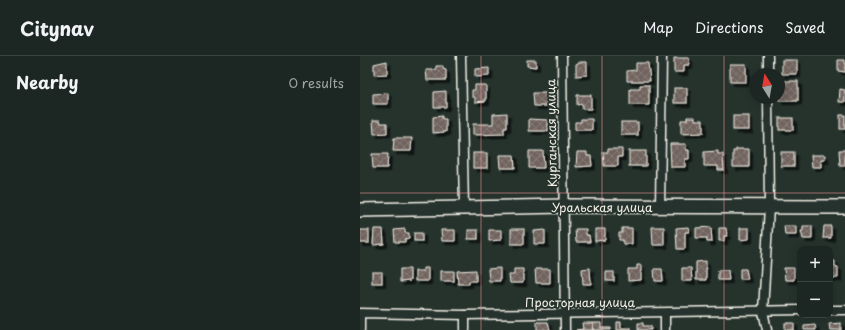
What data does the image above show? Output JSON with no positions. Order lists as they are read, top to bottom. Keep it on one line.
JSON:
{"streets":{"main road":["Уральская улица"],"street":["Курганская улица","Просторная улица"]},"crossings":[["Курганская улица","Уральская улица"],["Курганская улица","Просторная улица"]],"north":"top","page":{"header":"Citynav","nav":["Map","Directions","Saved"],"heading":["Nearby","0 results"],"map_buttons":["+","−"]}}
